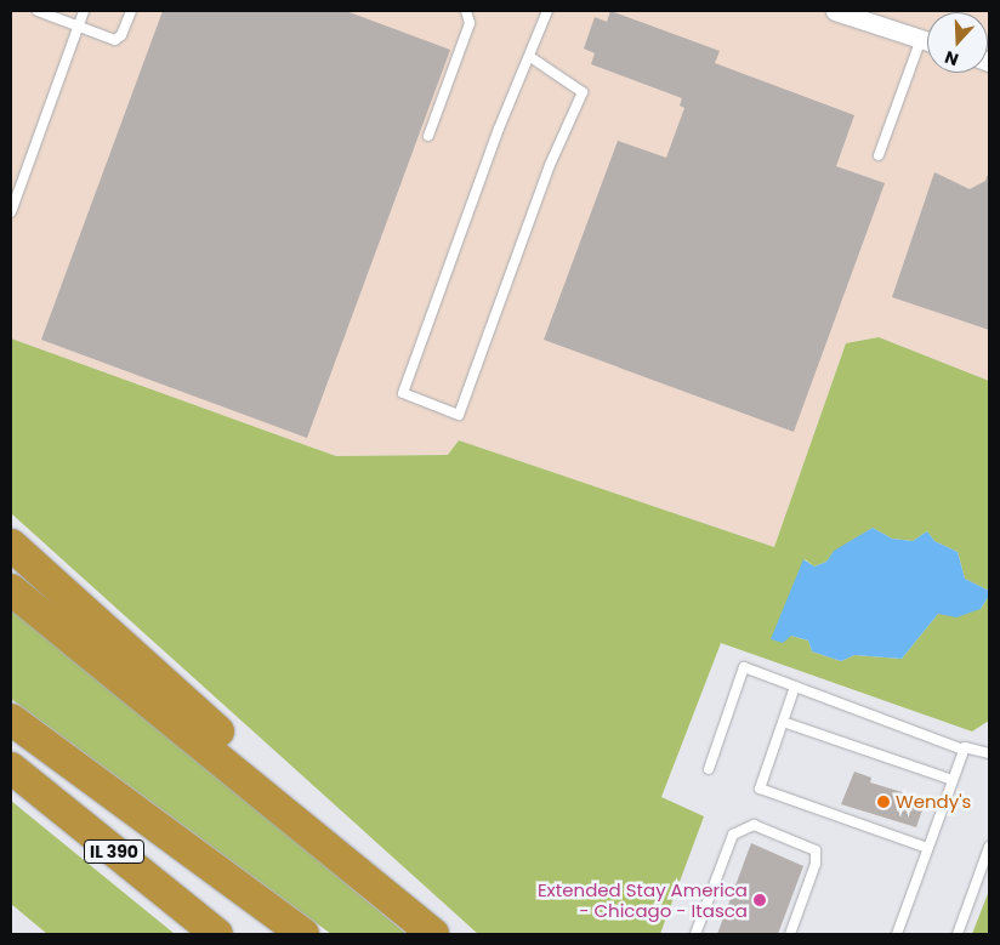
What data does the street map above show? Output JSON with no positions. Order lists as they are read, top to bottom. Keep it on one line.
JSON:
{"streets":{"highway":["IL 390"]},"places":["Wendy's","Extended Stay America - Chicago - Itasca"],"north":"bottom"}
